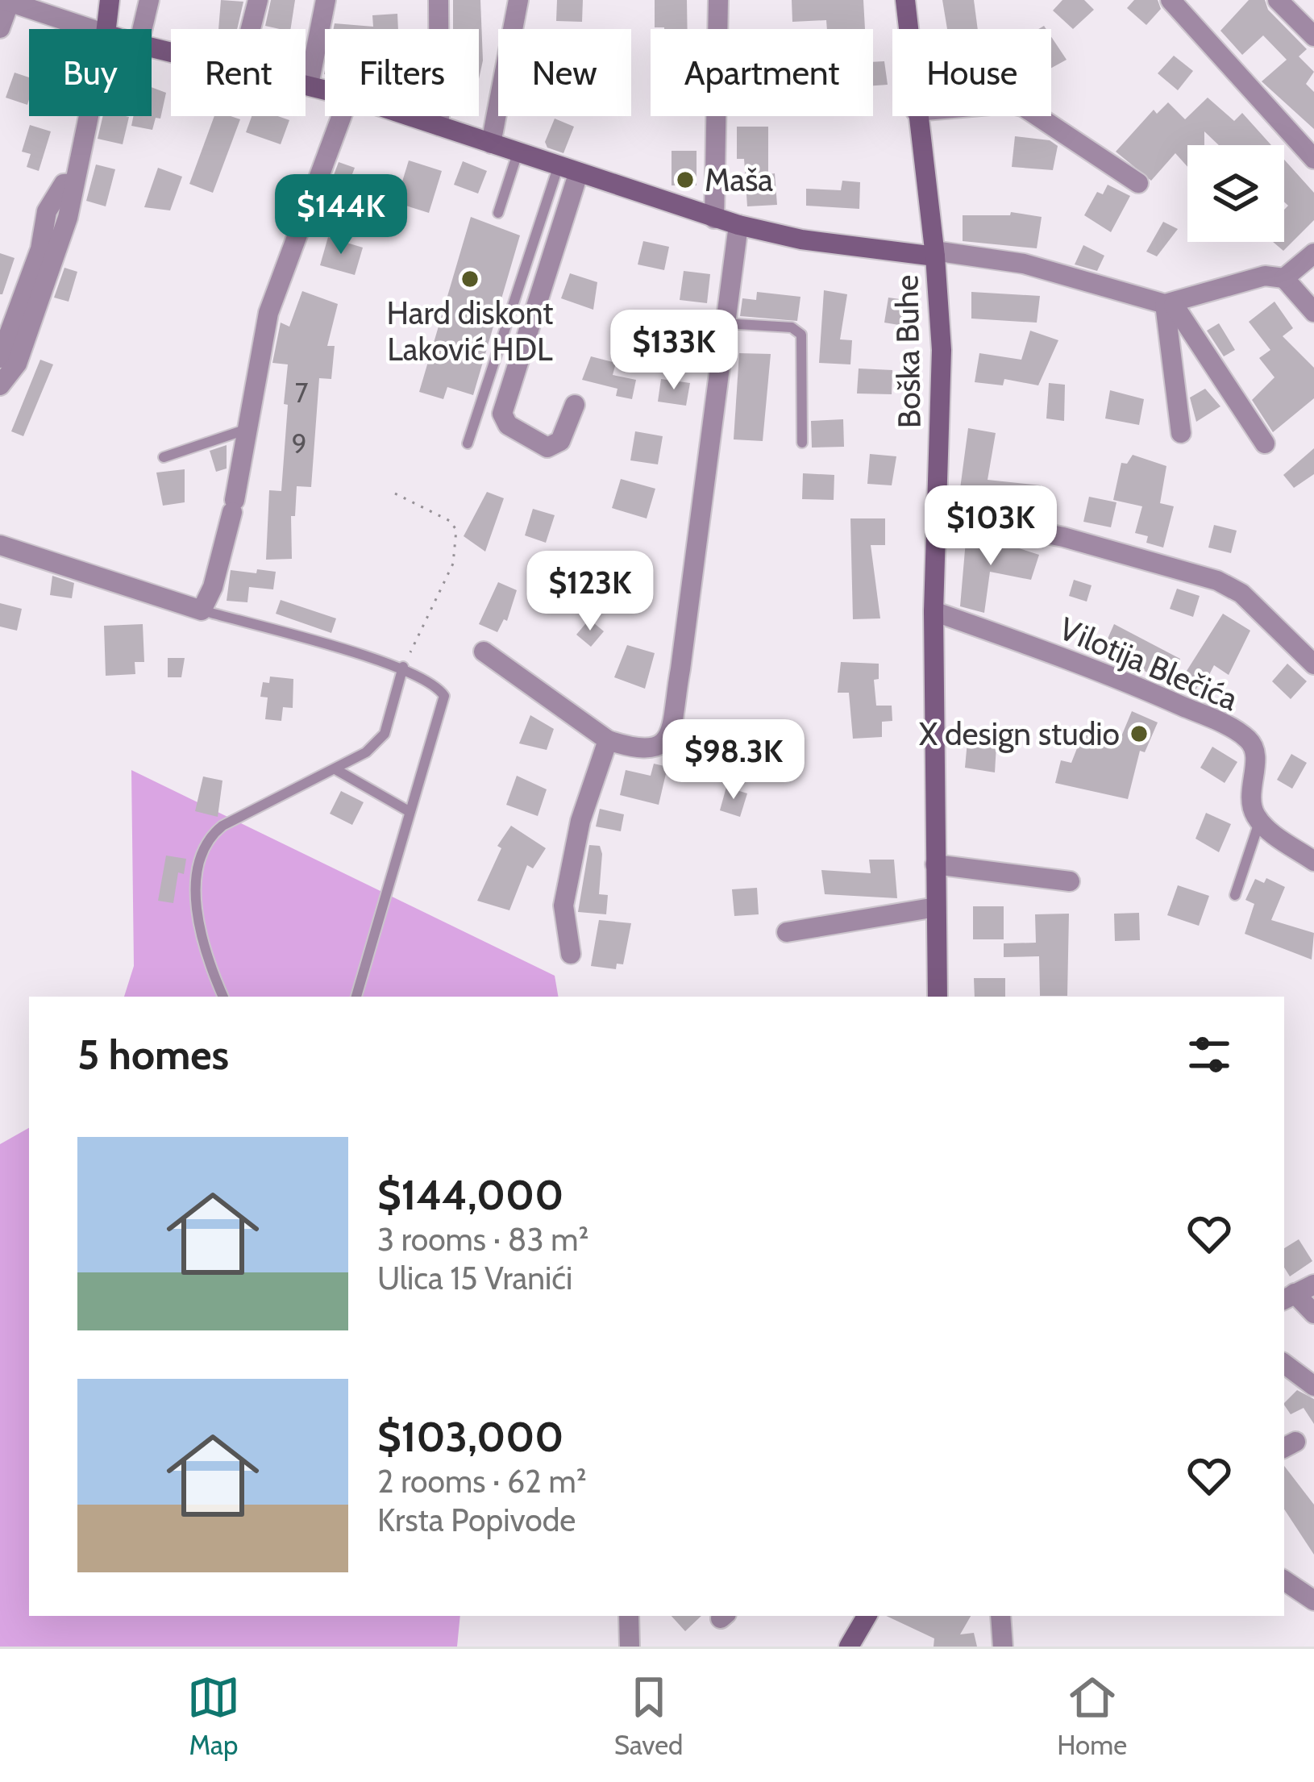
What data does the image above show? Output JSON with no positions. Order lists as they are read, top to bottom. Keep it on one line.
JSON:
{"streets":{"street":["Boška Buhe","Vilotija Blečića"]},"crossings":[["Boška Buhe","Vilotija Blečića"]],"places":["Maša","Hard diskont Laković HDL","X design studio"],"house_numbers":["7","9"],"page":{"chip":["Buy","Rent","Filters","New","Apartment","House"],"price":["$144K","$133K","$103K","$123K","$98.3K"],"heading":"5 homes","list":[{"name":"$144,000","note":"3 rooms · 83 m² · Ulica 15 Vranići"},{"name":"$103,000","note":"2 rooms · 62 m² · Krsta Popivode"}],"tabs":["Map","Saved","Home"]}}
